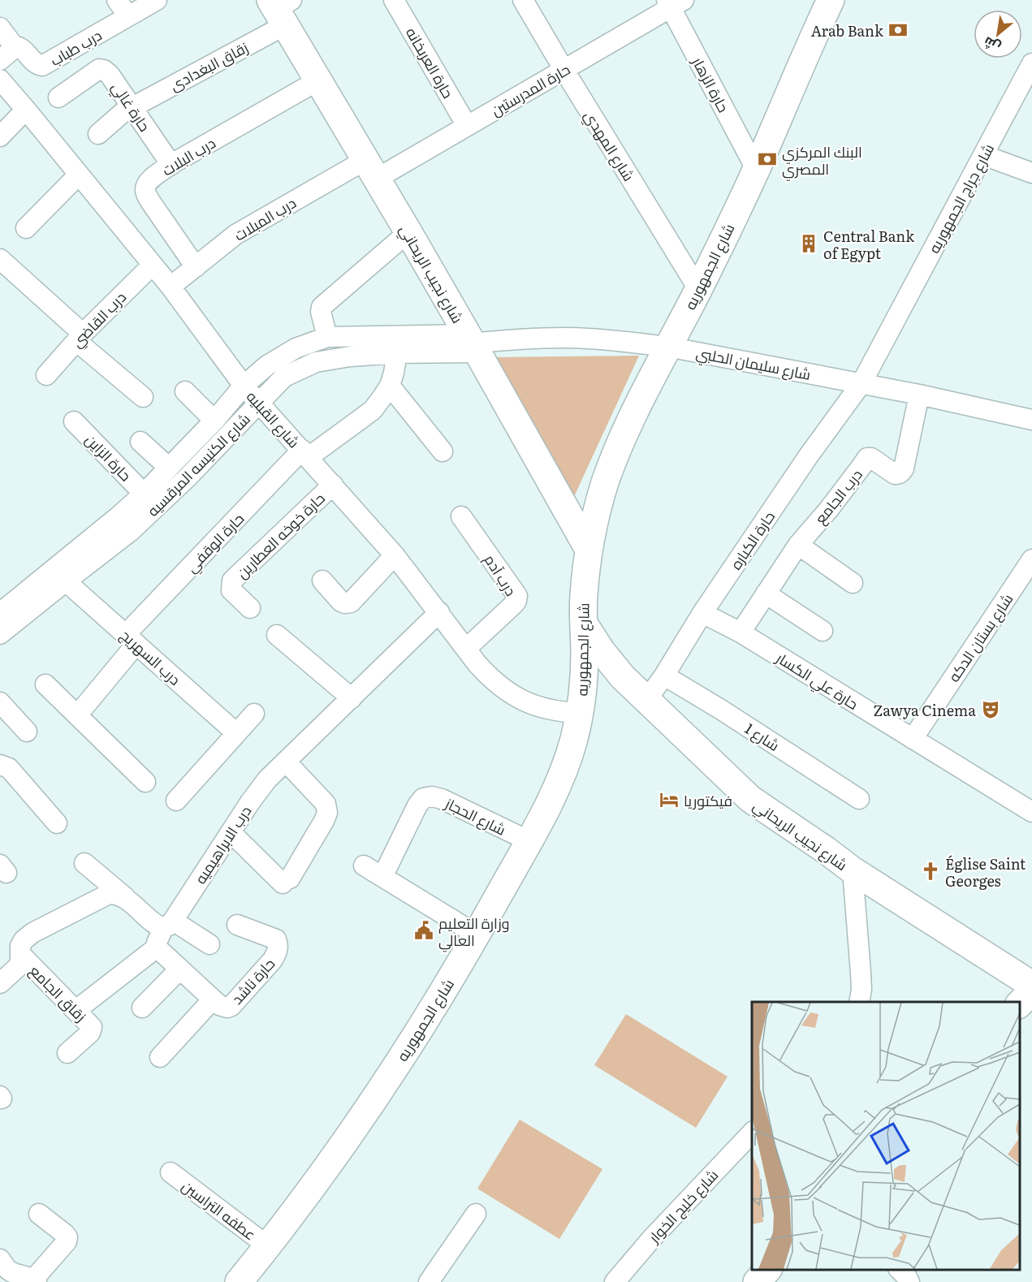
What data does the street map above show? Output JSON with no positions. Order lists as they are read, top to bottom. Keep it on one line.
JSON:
{"streets":{"main road":["شارع الجمهوريه","شارع نجيب الريحاني"],"street":["درب طباب","حارة العربخانه","زقاق البغدادى","حارة الزهار","حارة المدرستين","حارة غالي","شارع المهدي","درب البلات","شارع جراج الجمهوريه","درب المبلات","درب القاضي","شارع سليمان الحلبي","شارع القبليه","حارة الزاين","شارع الكنيسه المرقسيه","درب الجامع","حارة خوخه العطارين","حارة الكباره","حارة الوقفي","درب آدم","شارع بستان الدكه","درب السهريج","حارة علي الكسار","شارع 1","شارع الحجاز","درب الابراهيميه","حارة ناشد","زقاق الجامع","شارع خليج الخوار","عطفه التراسين"]},"crossings":[["حارة العربخانه","حارة المدرستين"],["زقاق البغدادى","حارة غالي"],["زقاق البغدادى","شارع نجيب الريحاني"],["حارة الزهار","حارة المدرستين"],["حارة الزهار","شارع الجمهوريه"],["حارة المدرستين","شارع المهدي"],["حارة المدرستين","درب المبلات"],["حارة المدرستين","شارع نجيب الريحاني"],["حارة غالي","درب البلات"],["شارع المهدي","شارع الجمهوريه"],["درب البلات","درب المبلات"],["درب البلات","شارع نجيب الريحاني"],["شارع جراج الجمهوريه","شارع سليمان الحلبي"],["شارع جراج الجمهوريه","حارة الكباره"],["درب المبلات","شارع نجيب الريحاني"],["درب المبلات","شارع القبليه"],["شارع الجمهوريه","شارع نجيب الريحاني"],["شارع الجمهوريه","شارع سليمان الحلبي"],["شارع الجمهوريه","شارع القبليه"],["شارع الجمهوريه","شارع الحجاز"],["شارع الجمهوريه","عطفه التراسين"],["شارع نجيب الريحاني","شارع سليمان الحلبي"],["شارع نجيب الريحاني","شارع الكنيسه المرقسيه"],["شارع نجيب الريحاني","حارة الكباره"],["درب القاضي","شارع القبليه"],["شارع سليمان الحلبي","شارع الكنيسه المرقسيه"],["شارع سليمان الحلبي","درب الجامع"],["شارع سليمان الحلبي","حارة الكباره"],["شارع القبليه","شارع الكنيسه المرقسيه"],["شارع القبليه","حارة خوخه العطارين"],["شارع القبليه","حارة الوقفي"],["شارع القبليه","درب آدم"],["شارع القبليه","درب الابراهيميه"],["حارة الزاين","شارع الكنيسه المرقسيه"],["شارع الكنيسه المرقسيه","درب السهريج"],["درب الجامع","حارة علي الكسار"],["حارة الكباره","حارة علي الكسار"],["حارة الكباره","شارع 1"],["حارة الوقفي","درب السهريج"],["شارع بستان الدكه","حارة علي الكسار"]],"places":{"bank":["Arab Bank","البنك المركزي المصري"],"building":["Central Bank of Egypt"],"theatre":["Zawya Cinema"],"hotel":["فيكتوريا"],"church":["Église Saint Georges"],"public building":["وزارة التعليم العالي"]},"north":"bottom left"}
